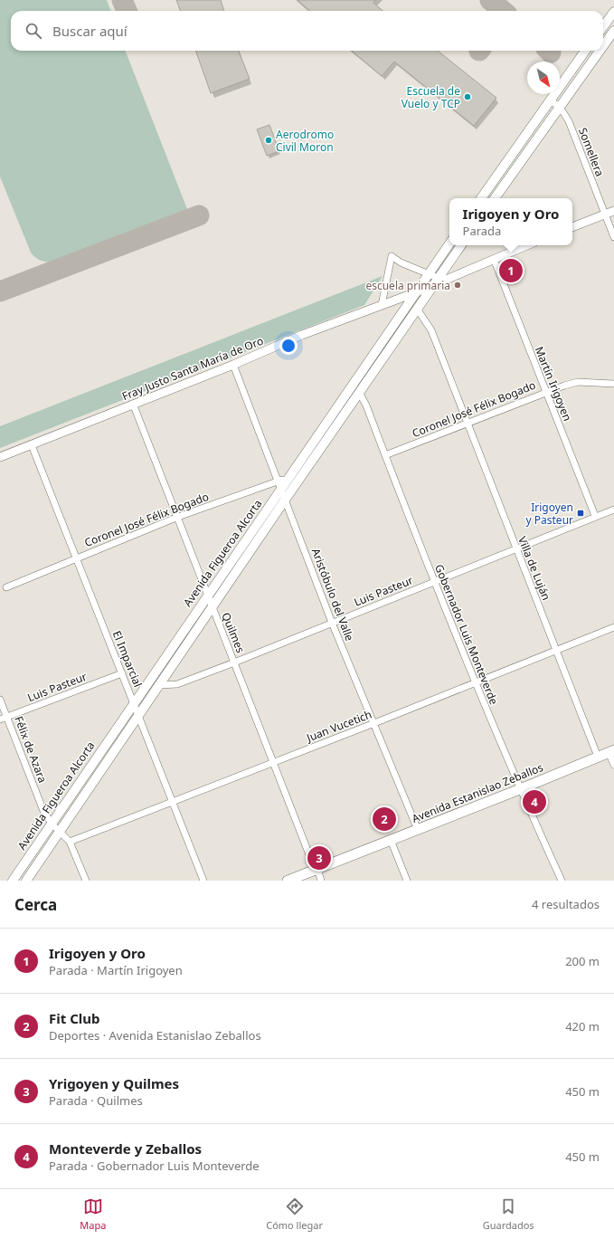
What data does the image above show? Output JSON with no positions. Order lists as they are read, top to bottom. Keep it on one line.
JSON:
{"streets":{"main road":["Avenida Figueroa Alcorta","Avenida Estanislao Zeballos"],"street":["Somellera","Fray Justo Santa María de Oro","Martín Irigoyen","Coronel José Félix Bogado","Villa de Luján","Luis Pasteur","Aristóbulo del Valle","Quilmes","Gobernador Luis Monteverde","El Imparcial","Juan Vucetich","Félix de Azara"]},"crossings":[["Fray Justo Santa María de Oro","Martín Irigoyen"],["Fray Justo Santa María de Oro","Avenida Figueroa Alcorta"],["Fray Justo Santa María de Oro","Aristóbulo del Valle"],["Fray Justo Santa María de Oro","Quilmes"],["Fray Justo Santa María de Oro","El Imparcial"],["Martín Irigoyen","Coronel José Félix Bogado"],["Martín Irigoyen","Luis Pasteur"],["Coronel José Félix Bogado","Avenida Figueroa Alcorta"],["Coronel José Félix Bogado","Villa de Luján"],["Coronel José Félix Bogado","Aristóbulo del Valle"],["Coronel José Félix Bogado","Quilmes"],["Coronel José Félix Bogado","Gobernador Luis Monteverde"],["Coronel José Félix Bogado","El Imparcial"],["Avenida Figueroa Alcorta","Villa de Luján"],["Avenida Figueroa Alcorta","Luis Pasteur"],["Avenida Figueroa Alcorta","Aristóbulo del Valle"],["Avenida Figueroa Alcorta","Quilmes"],["Avenida Figueroa Alcorta","Gobernador Luis Monteverde"],["Avenida Figueroa Alcorta","El Imparcial"],["Avenida Figueroa Alcorta","Félix de Azara"],["Villa de Luján","Luis Pasteur"],["Villa de Luján","Juan Vucetich"],["Villa de Luján","Avenida Estanislao Zeballos"],["Luis Pasteur","Aristóbulo del Valle"],["Luis Pasteur","Quilmes"],["Luis Pasteur","Gobernador Luis Monteverde"],["Luis Pasteur","El Imparcial"],["Luis Pasteur","Félix de Azara"],["Aristóbulo del Valle","Juan Vucetich"],["Aristóbulo del Valle","Avenida Estanislao Zeballos"],["Quilmes","Juan Vucetich"],["Quilmes","Avenida Estanislao Zeballos"],["Gobernador Luis Monteverde","Juan Vucetich"],["Gobernador Luis Monteverde","Avenida Estanislao Zeballos"],["El Imparcial","Juan Vucetich"],["Juan Vucetich","Félix de Azara"]],"places":{"other":["Escuela de Vuelo y TCP","Aerodromo Civil Moron","escuela primaria"],"transit":["Irigoyen y Pasteur"]},"north":"bottom right","page":{"search":"Buscar aquí","popup":["Irigoyen y Oro","Parada"],"pins":["1","4","2","3"],"heading":["Cerca","4 resultados"],"list":[{"mark":"1","name":"Irigoyen y Oro","note":"Parada · Martín Irigoyen","value":"200 m"},{"mark":"2","name":"Fit Club","note":"Deportes · Avenida Estanislao Zeballos","value":"420 m"},{"mark":"3","name":"Yrigoyen y Quilmes","note":"Parada · Quilmes","value":"450 m"},{"mark":"4","name":"Monteverde y Zeballos","note":"Parada · Gobernador Luis Monteverde","value":"450 m"}],"nav":["Mapa","Cómo llegar","Guardados"]}}
